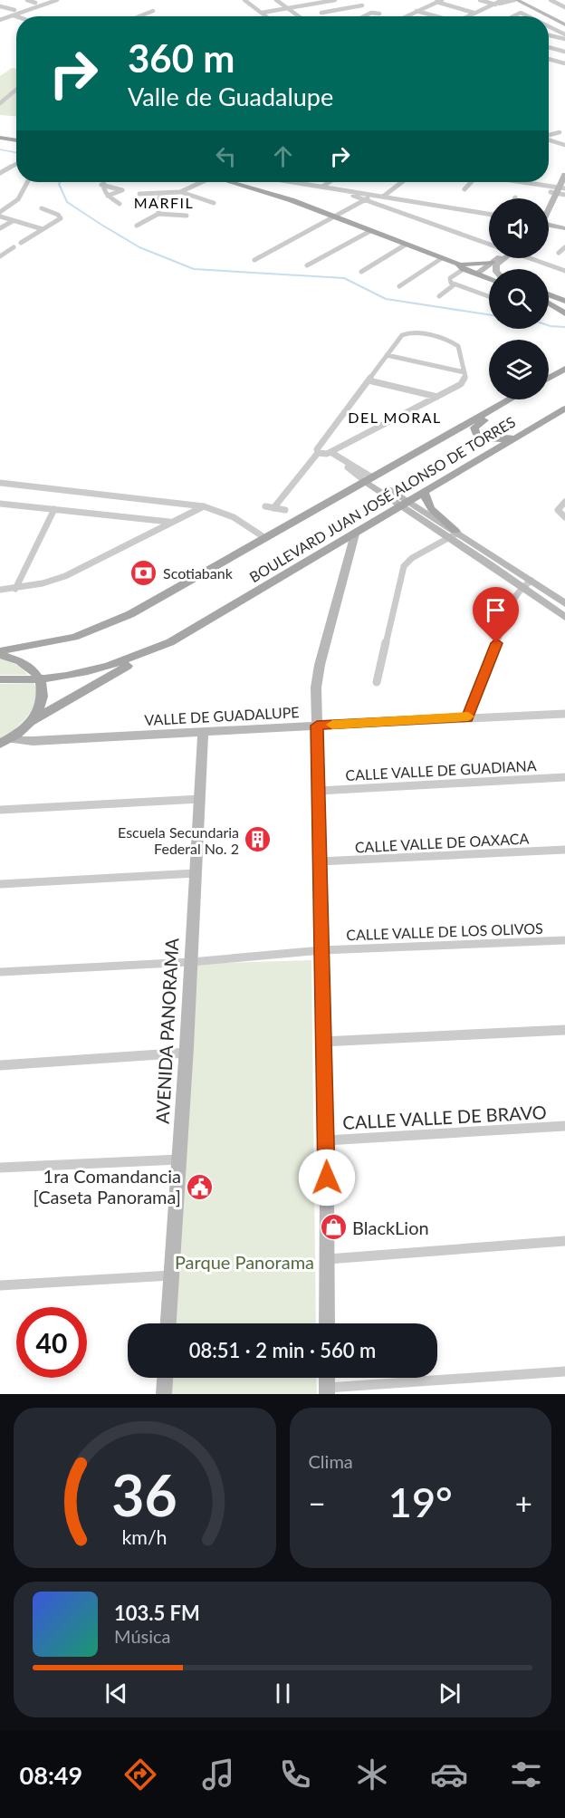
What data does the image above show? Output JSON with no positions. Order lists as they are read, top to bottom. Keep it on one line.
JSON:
{"streets":{"main road":["BOULEVARD JUAN JOSÉ ALONSO DE TORRES"],"street":["VALLE DE GUADALUPE","CALLE VALLE DE GUADIANA","CALLE VALLE DE OAXACA","CALLE VALLE DE LOS OLIVOS","AVENIDA PANORAMA","CALLE VALLE DE BRAVO"]},"crossings":[["VALLE DE GUADALUPE","AVENIDA PANORAMA"],["CALLE VALLE DE LOS OLIVOS","AVENIDA PANORAMA"]],"districts":["MARFIL","DEL MORAL"],"parks":["Parque Panorama"],"places":{"bank":["Scotiabank"],"building":["Escuela Secundaria Federal No. 2"],"public building":["1ra Comandancia [Caseta Panorama]"],"shop":["BlackLion"]},"page":{"turn":["360 m","Valle de Guadalupe"],"limit":"40","trip":"08:51 · 2 min · 560 m","tile":"Clima","heat":["−","19°","+"],"song":["103.5 FM","Música"],"tabs":"08:49","gauge":["36","km/h"]}}
